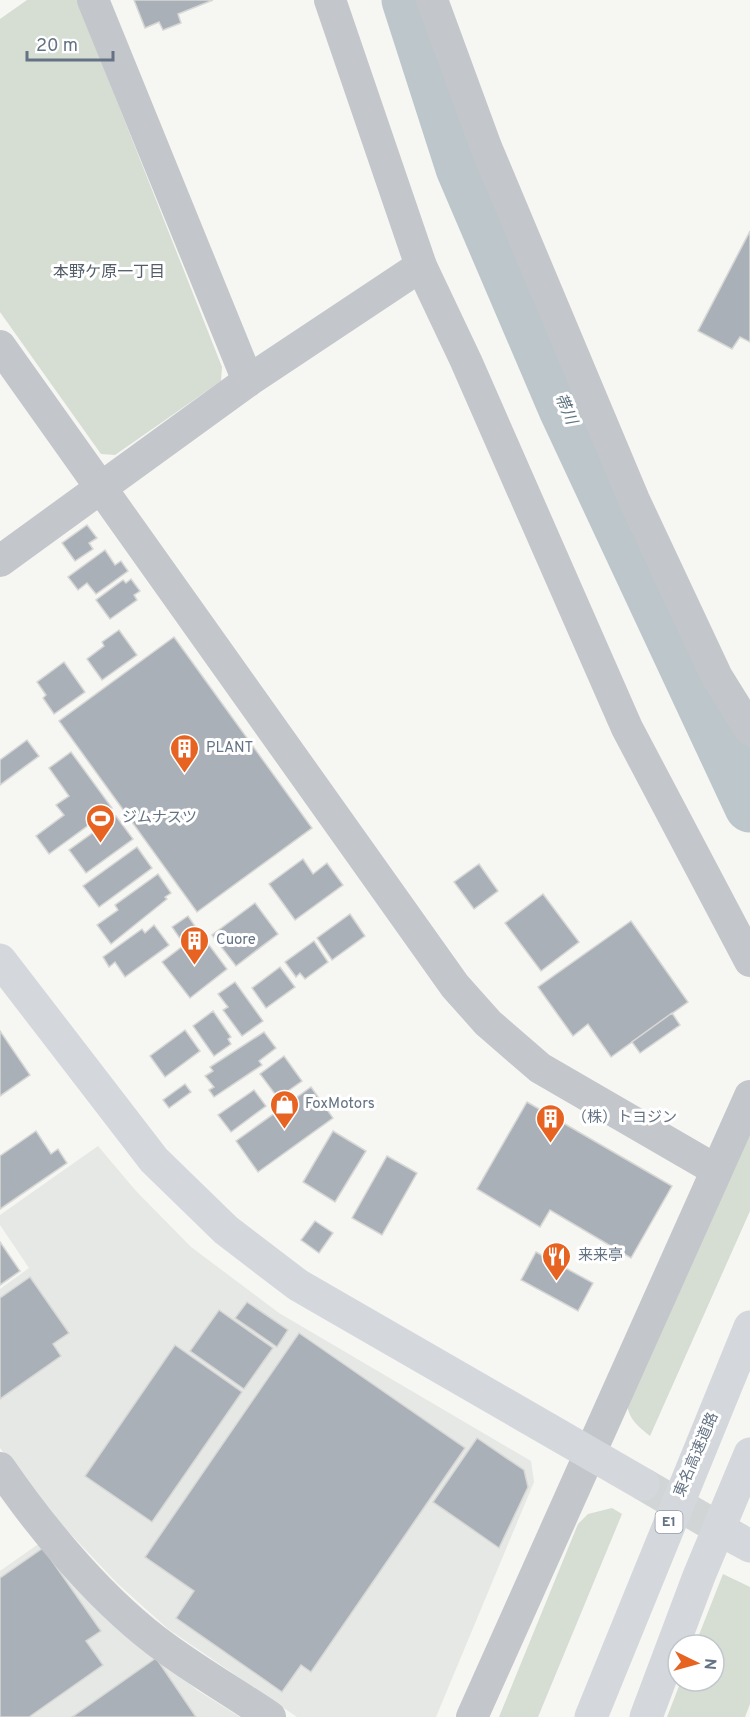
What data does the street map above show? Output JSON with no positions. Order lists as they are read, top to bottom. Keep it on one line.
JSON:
{"streets":{"main road":["東名高速道路","E1"]},"districts":["本野ケ原一丁目"],"water":["帯川"],"places":{"building":["PLANT","Cuore","（株）トヨジン"],"sports":["ジムナスツ"],"shop":["FoxMotors"],"restaurant":["来来亭"]},"scale_bar":"20 m","north":"right"}
